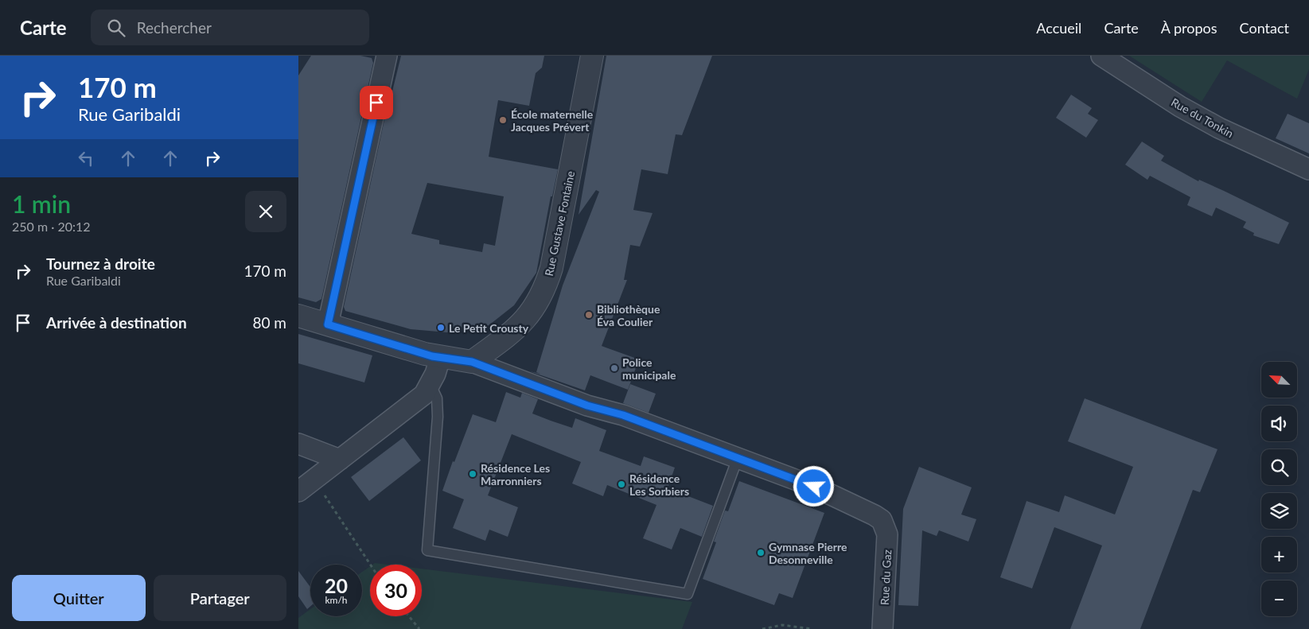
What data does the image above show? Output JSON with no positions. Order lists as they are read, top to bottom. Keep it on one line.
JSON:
{"streets":{"street":["Rue du Tonkin","Rue Gustave Fontaine","Rue du Gaz"]},"places":["École maternelle Jacques Prévert","Bibliothèque Éva Coulier","Le Petit Crousty","Police municipale","Résidence Les Marronniers","Résidence Les Sorbiers","Gymnase Pierre Desonneville"],"north":"top left","page":{"header":"Carte","search":"Rechercher","nav":["Accueil","Carte","À propos","Contact"],"turn":["170 m","Rue Garibaldi"],"heading":["1 min","250 m · 20:12"],"list":[{"name":"Tournez à droite","note":"Rue Garibaldi","value":"170 m"},{"name":"Arrivée à destination","value":"80 m"}],"map_buttons":["+","−"],"speed":"20 km/h","limit":"30","buttons":["Quitter","Partager"]}}
